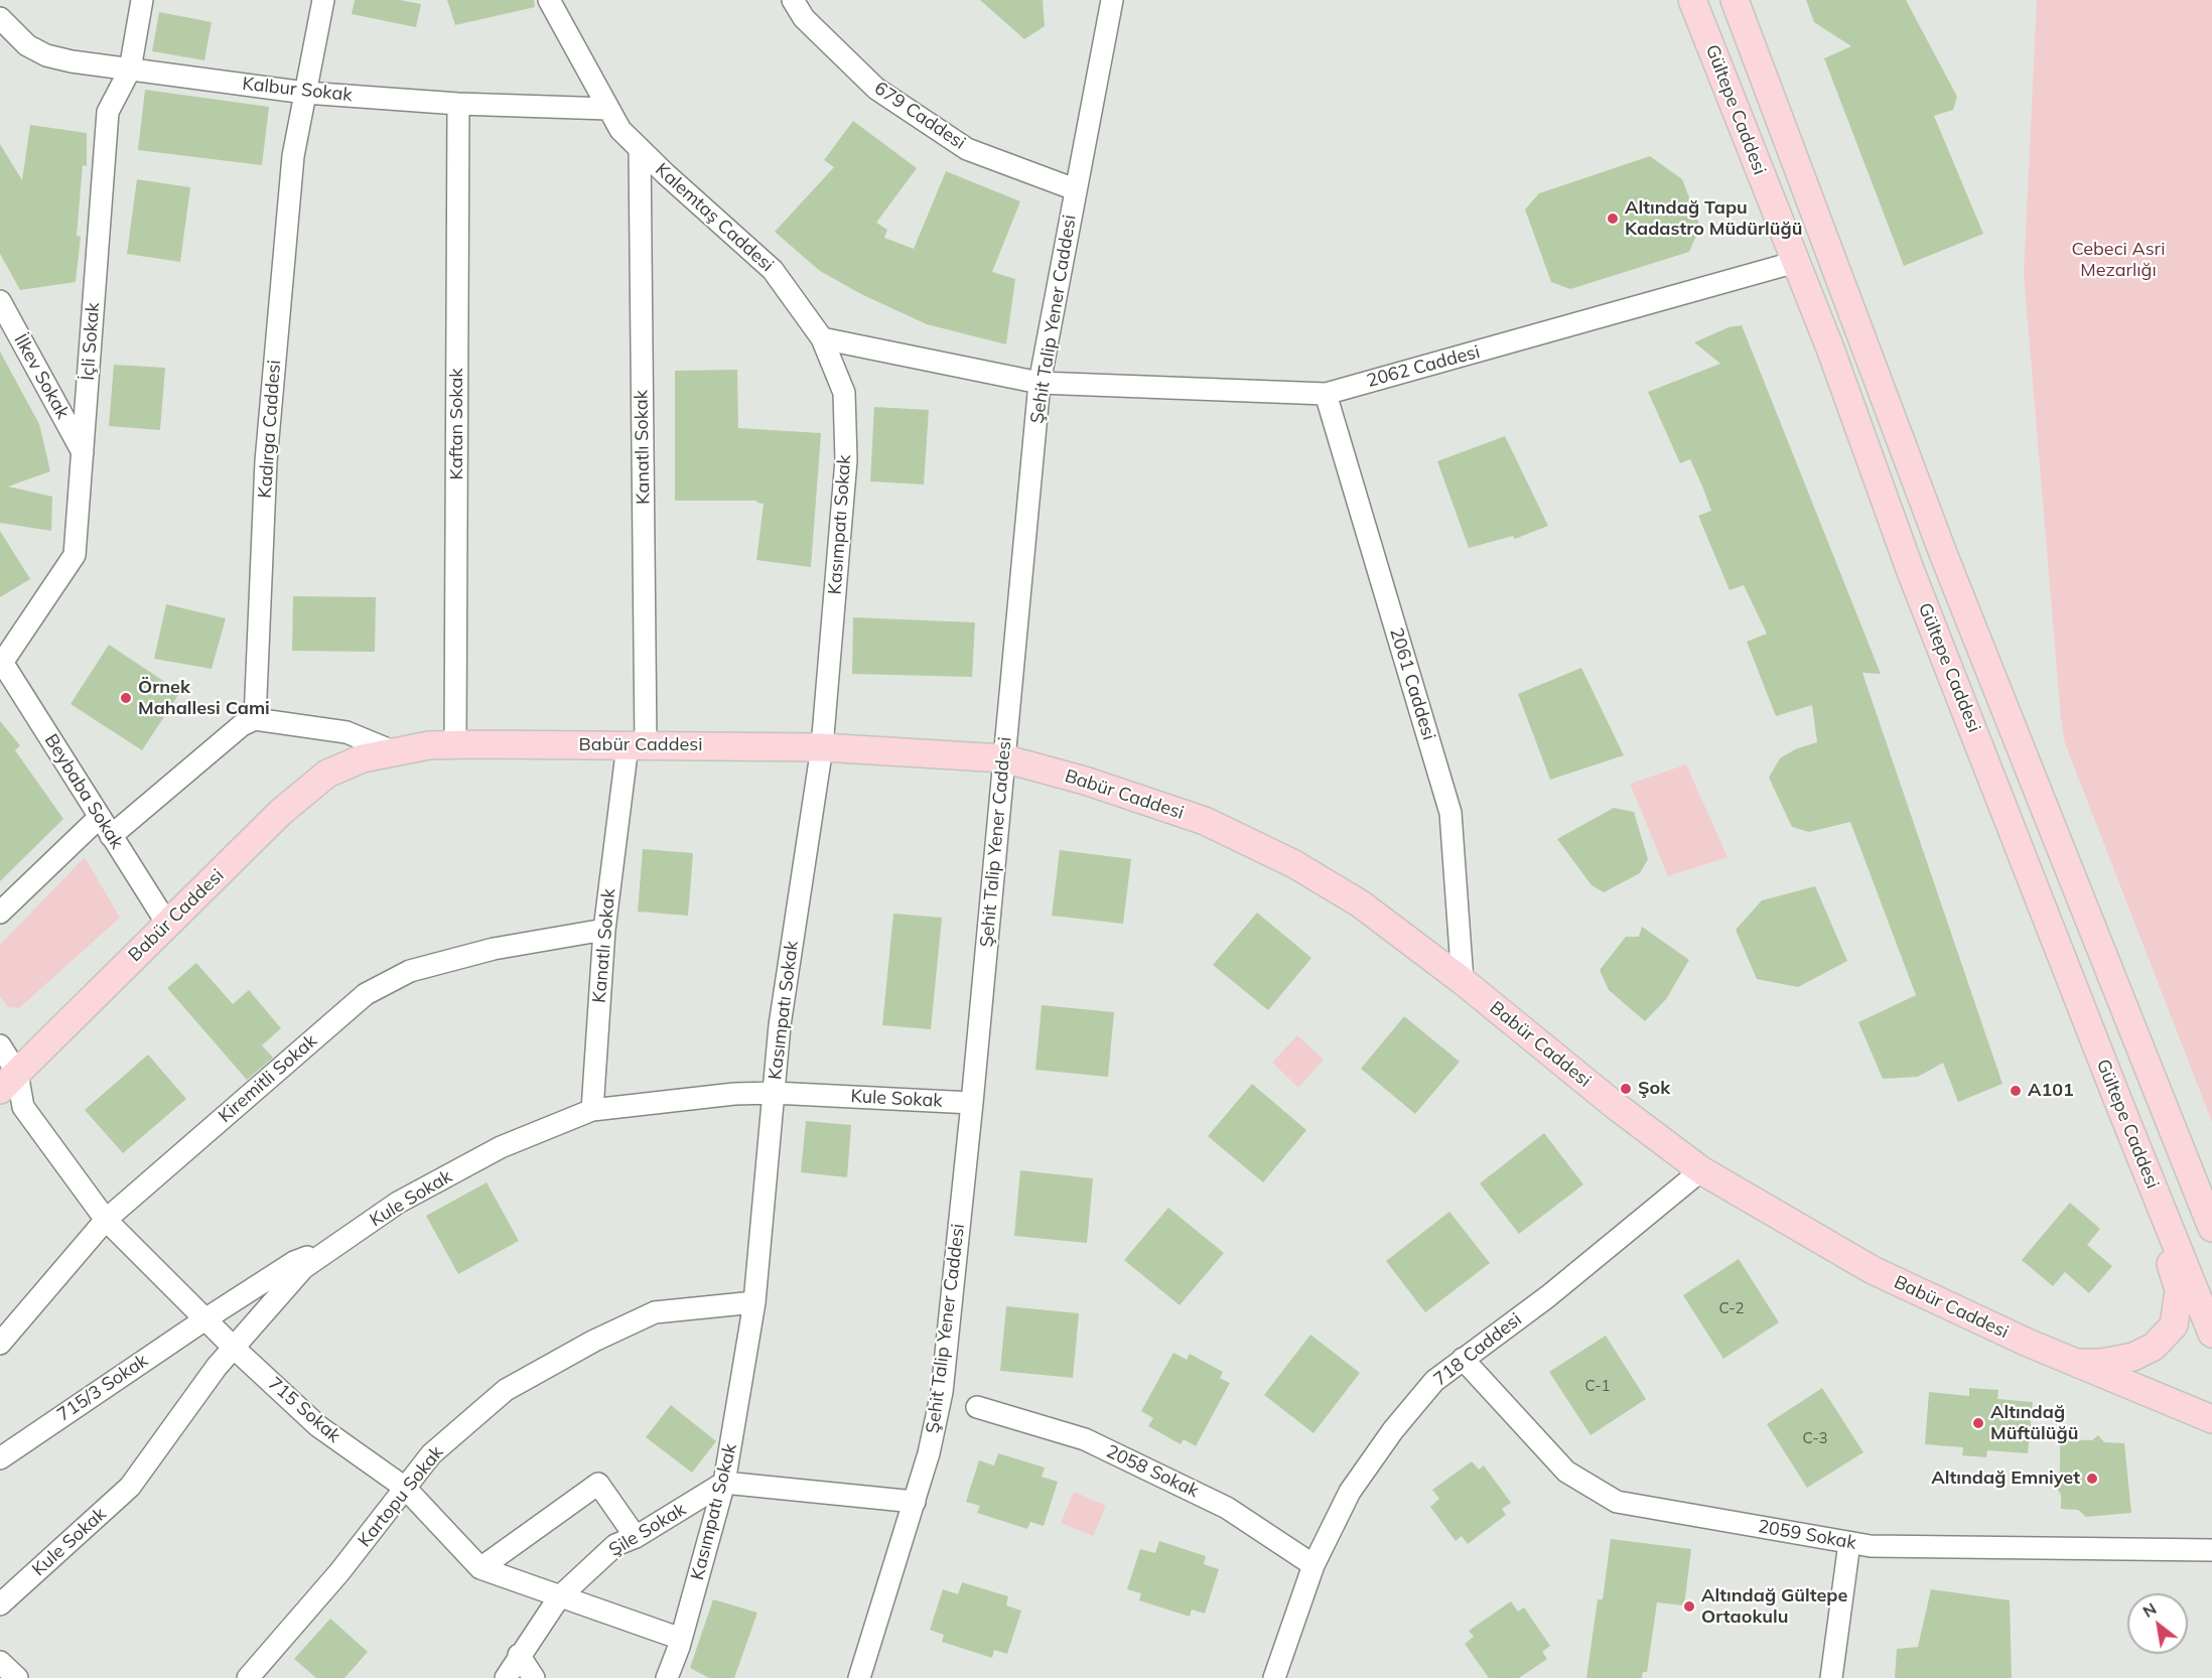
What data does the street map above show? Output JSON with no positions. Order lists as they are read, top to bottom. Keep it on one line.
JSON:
{"streets":{"main road":["Gültepe Caddesi","Babür Caddesi"],"street":["Kalbur Sokak","679 Caddesi","Kalemtaş Caddesi","Şehit Talip Yener Caddesi","İçli Sokak","2062 Caddesi","İlkev Sokak","Kaftan Sokak","Kadırga Caddesi","Kanatlı Sokak","Kasımpatı Sokak","2061 Caddesi","Beybaba Sokak","Kiremitli Sokak","Kule Sokak","718 Caddesi","715/3 Sokak","715 Sokak","2058 Sokak","Kartopu Sokak","Şile Sokak","2059 Sokak"]},"crossings":[["Kalbur Sokak","Kalemtaş Caddesi"],["Kalbur Sokak","İçli Sokak"],["Kalbur Sokak","Kaftan Sokak"],["Kalbur Sokak","Kadırga Caddesi"],["Gültepe Caddesi","2062 Caddesi"],["679 Caddesi","Şehit Talip Yener Caddesi"],["Kalemtaş Caddesi","Kanatlı Sokak"],["Kalemtaş Caddesi","Kasımpatı Sokak"],["Şehit Talip Yener Caddesi","2062 Caddesi"],["Şehit Talip Yener Caddesi","Babür Caddesi"],["Şehit Talip Yener Caddesi","Kule Sokak"],["İçli Sokak","İlkev Sokak"],["İçli Sokak","Beybaba Sokak"],["2062 Caddesi","2061 Caddesi"],["Kaftan Sokak","Babür Caddesi"],["Kanatlı Sokak","Babür Caddesi"],["Kanatlı Sokak","Kiremitli Sokak"],["Kanatlı Sokak","Kule Sokak"],["Kasımpatı Sokak","Babür Caddesi"],["Kasımpatı Sokak","Kule Sokak"],["Kasımpatı Sokak","715 Sokak"],["Kasımpatı Sokak","Kartopu Sokak"],["Kasımpatı Sokak","Şile Sokak"],["2061 Caddesi","Babür Caddesi"],["Babür Caddesi","Beybaba Sokak"],["Babür Caddesi","718 Caddesi"],["Babür Caddesi","715 Sokak"],["Kiremitli Sokak","715 Sokak"],["Kule Sokak","715/3 Sokak"],["Kule Sokak","715 Sokak"],["718 Caddesi","2058 Sokak"],["718 Caddesi","2059 Sokak"],["715/3 Sokak","715 Sokak"],["715 Sokak","Kartopu Sokak"],["715 Sokak","Şile Sokak"]],"parks":["Cebeci Asri Mezarlığı"],"places":["Altındağ Tapu Kadastro Müdürlüğü","Örnek Mahallesi Cami","Şok","A101","Altındağ Müftülüğü","Altındağ Emniyet","Altındağ Gültepe Ortaokulu"],"house_numbers":["C-2","C-1","C-3"],"north":"top left"}
